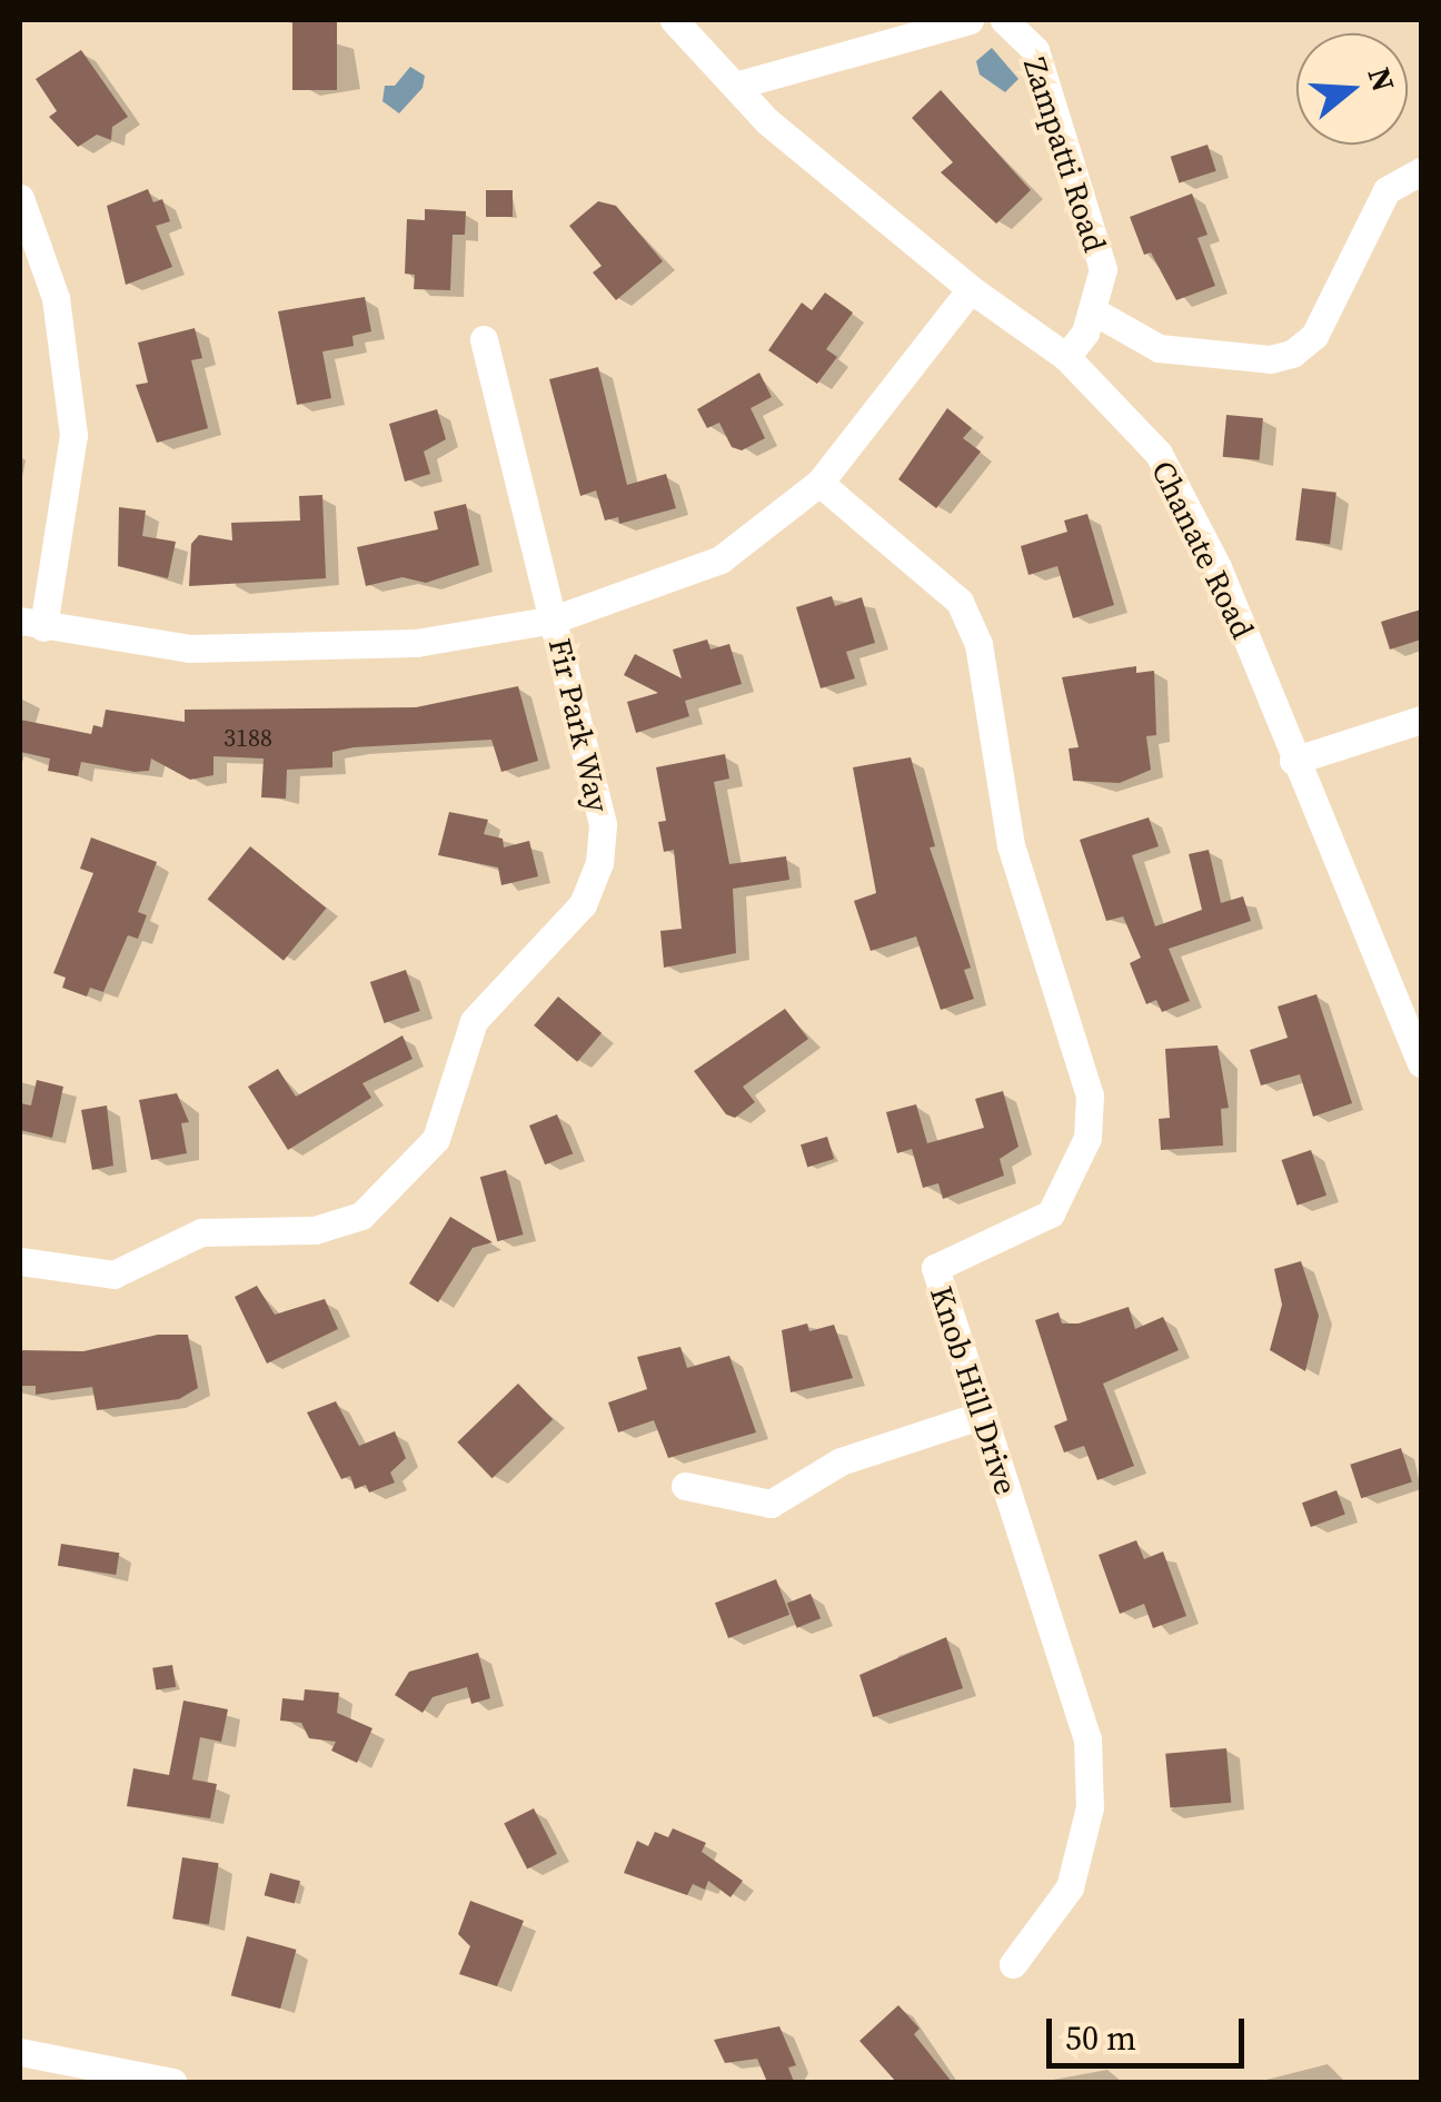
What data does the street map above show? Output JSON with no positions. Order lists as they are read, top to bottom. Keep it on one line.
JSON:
{"streets":{"street":["Zampatti Road","Chanate Road","Fir Park Way","Knob Hill Drive"]},"crossings":[["Zampatti Road","Chanate Road"]],"house_numbers":["3188"],"scale_bar":"50 m","north":"right"}
